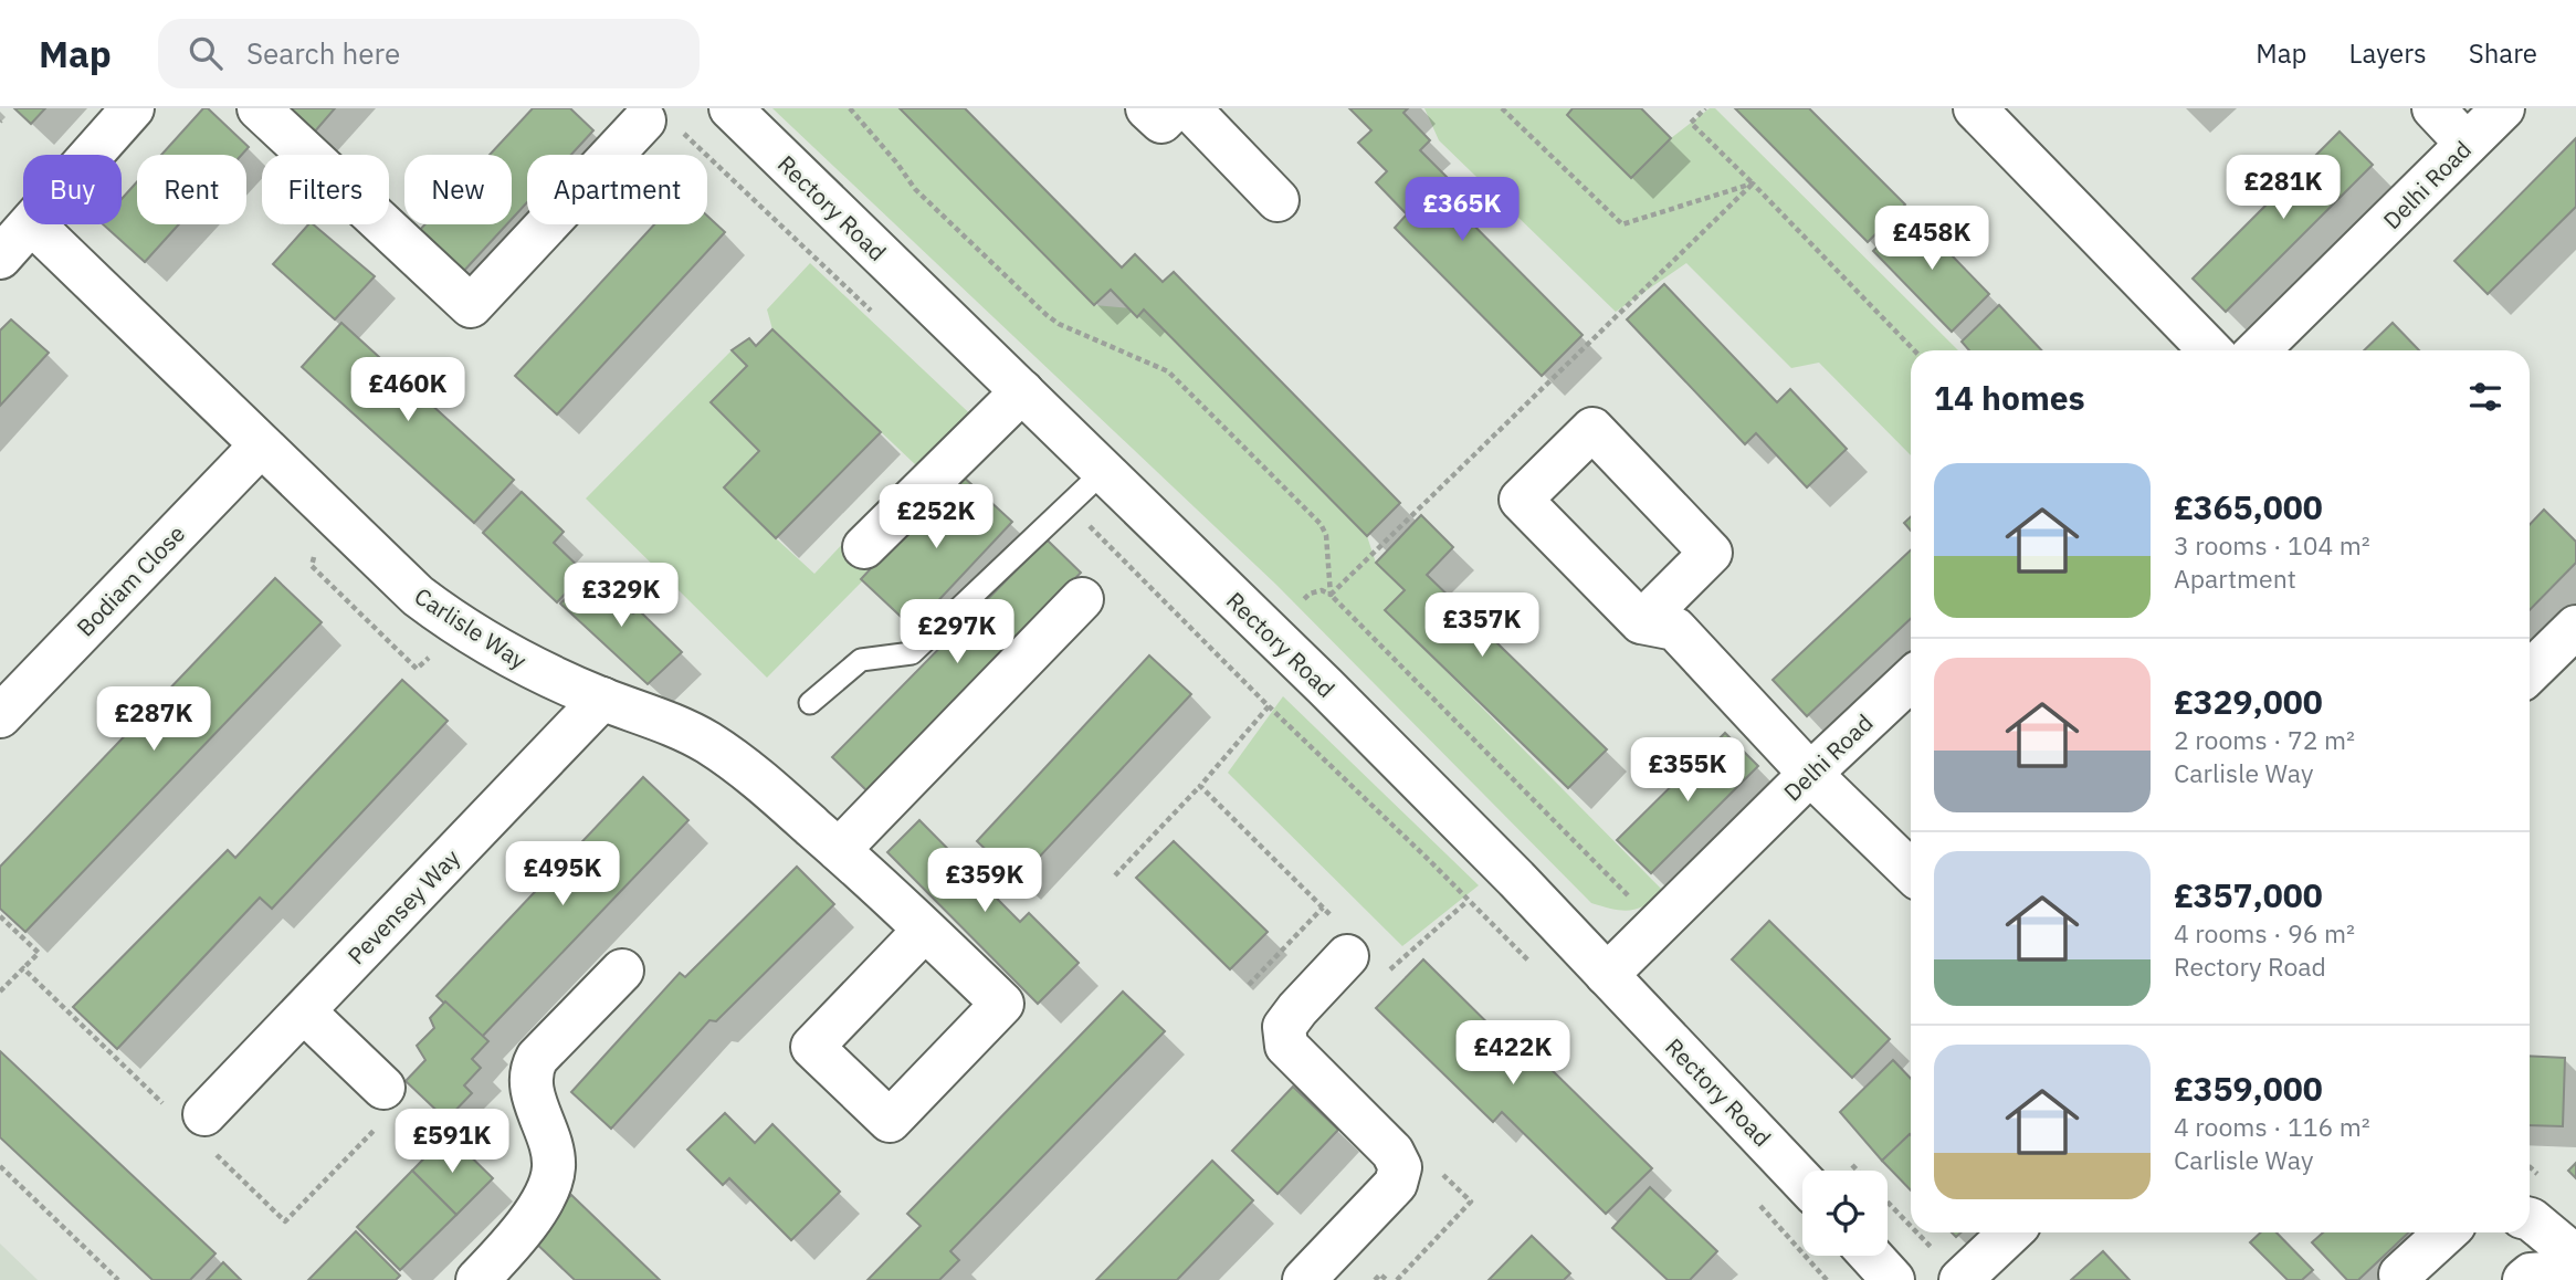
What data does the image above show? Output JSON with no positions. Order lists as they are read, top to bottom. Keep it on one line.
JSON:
{"streets":{"street":["Delhi Road","Rectory Road","Bodiam Close","Carlisle Way","Pevensey Way"]},"crossings":[["Delhi Road","Rectory Road"],["Bodiam Close","Carlisle Way"],["Carlisle Way","Pevensey Way"]],"page":{"header":"Map","search":"Search here","nav":["Map","Layers","Share"],"price":["£281K","£365K","£458K","£460K","£252K","£329K","£357K","£297K","£287K","£355K","£495K","£359K","£422K","£591K"],"chip":["Buy","Rent","Filters","New","Apartment"],"heading":"14 homes","list":[{"name":"£365,000","note":"3 rooms · 104 m² · Apartment"},{"name":"£329,000","note":"2 rooms · 72 m² · Carlisle Way"},{"name":"£357,000","note":"4 rooms · 96 m² · Rectory Road"},{"name":"£359,000","note":"4 rooms · 116 m² · Carlisle Way"}]}}
